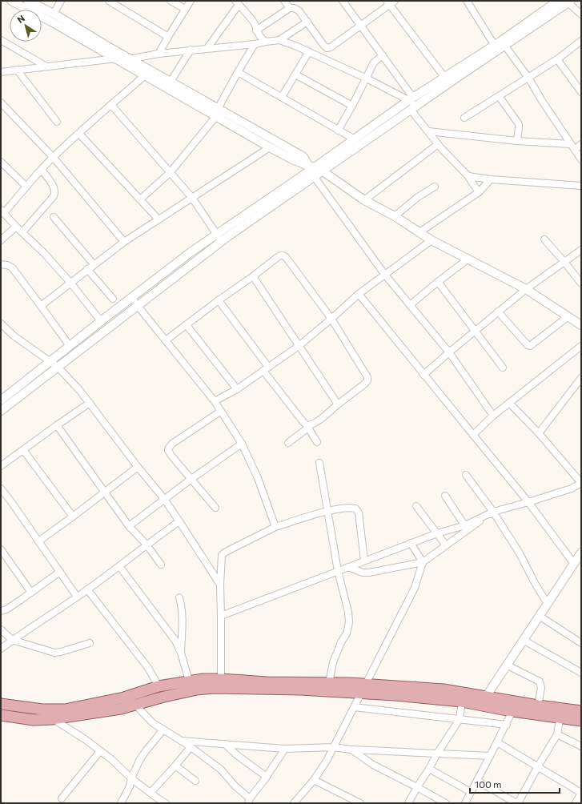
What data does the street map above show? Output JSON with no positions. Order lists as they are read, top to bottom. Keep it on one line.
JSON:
{"scale_bar":"100 m","north":"top left"}
